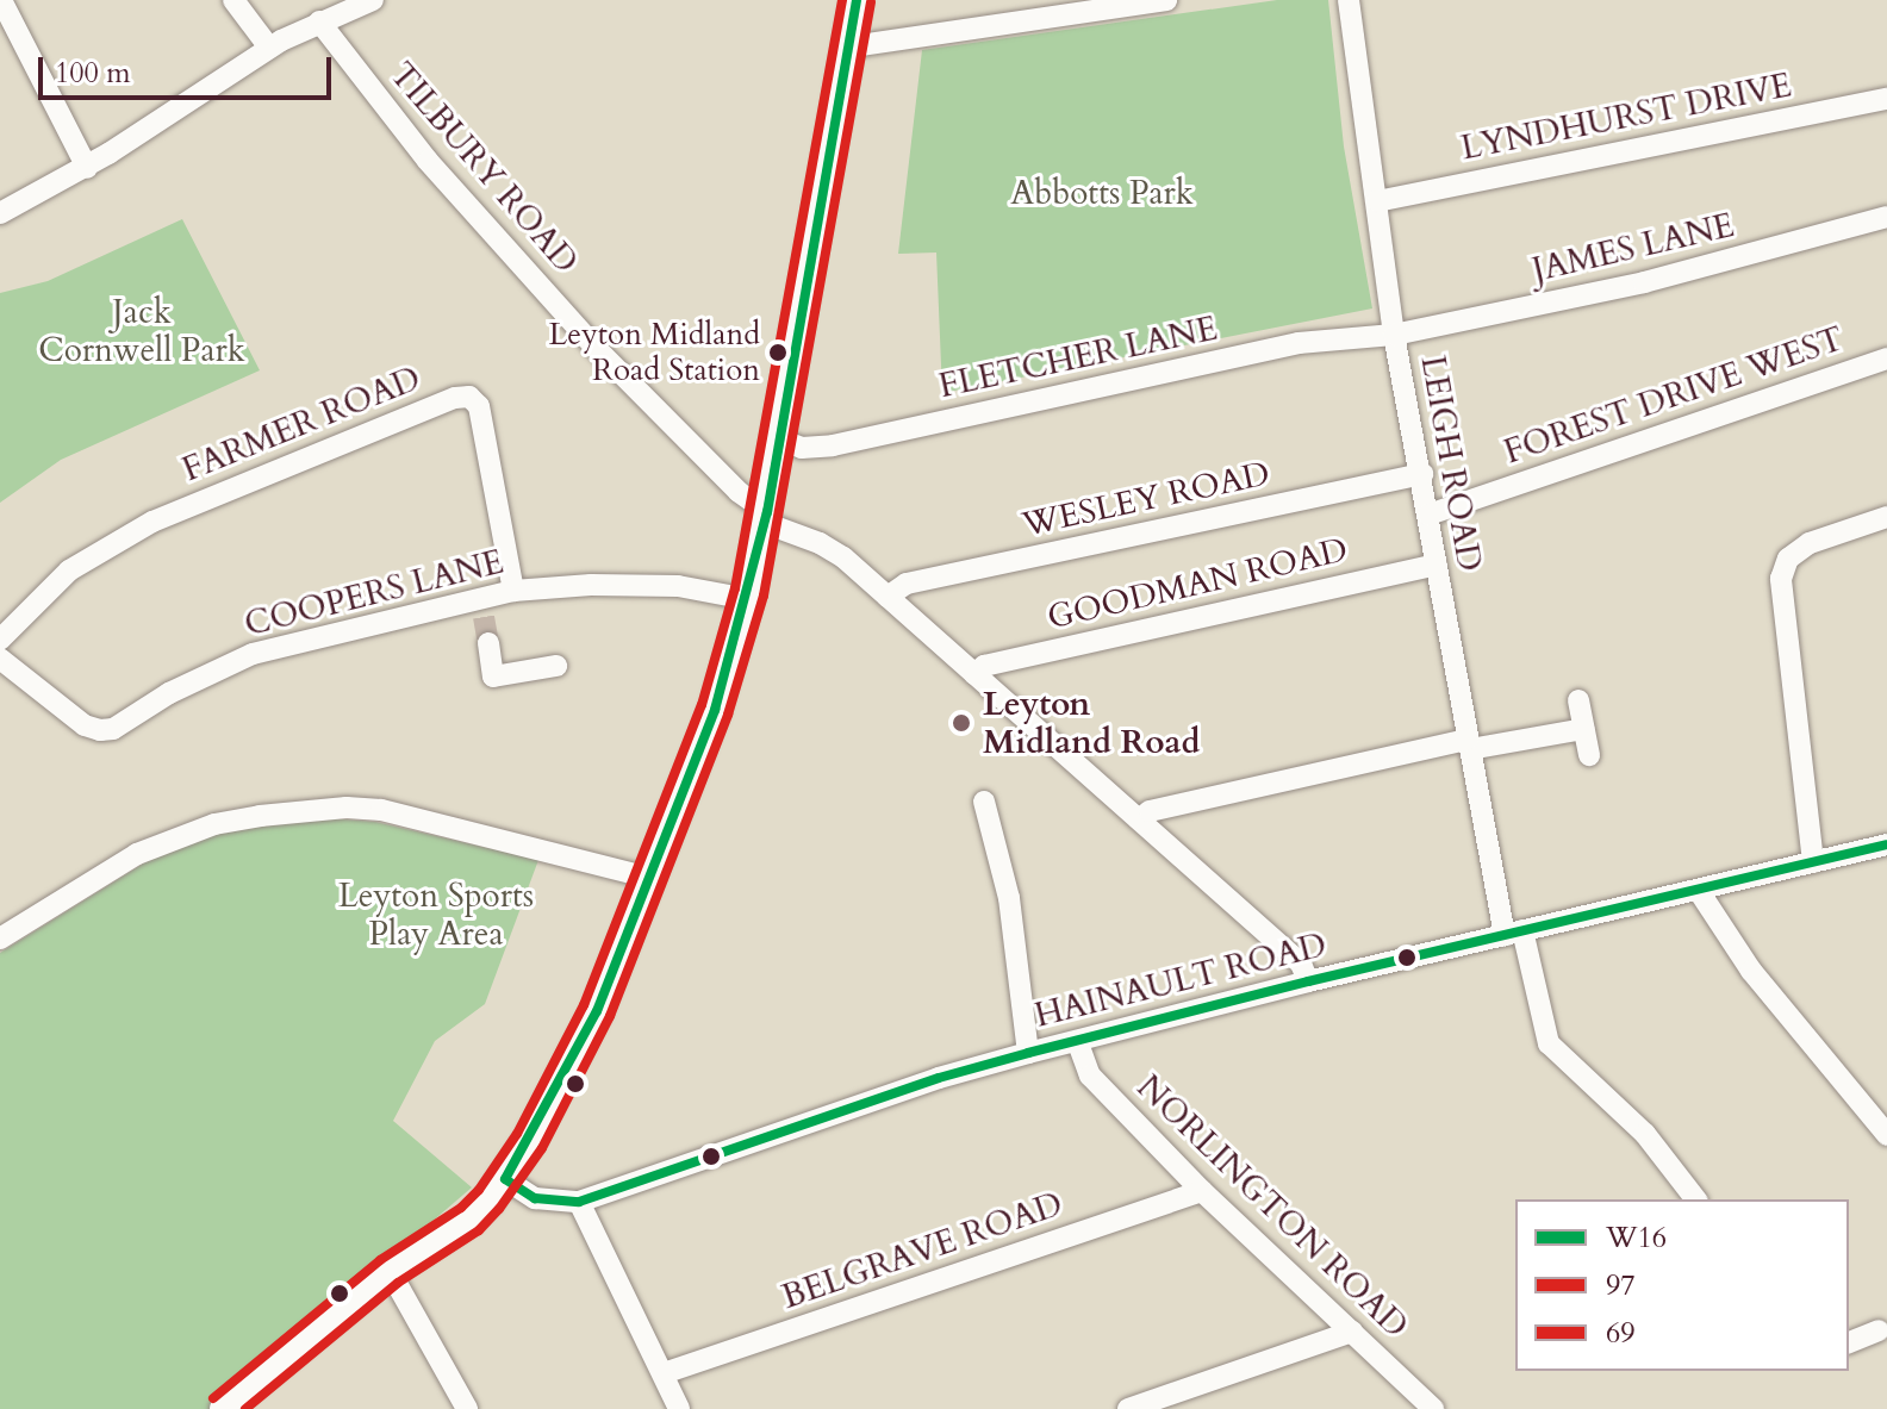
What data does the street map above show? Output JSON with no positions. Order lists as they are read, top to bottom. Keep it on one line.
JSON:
{"streets":{"street":["LYNDHURST DRIVE","TILBURY ROAD","JAMES LANE","FLETCHER LANE","FOREST DRIVE WEST","FARMER ROAD","LEIGH ROAD","WESLEY ROAD","GOODMAN ROAD","COOPERS LANE","HAINAULT ROAD","NORLINGTON ROAD","BELGRAVE ROAD"]},"crossings":[["LYNDHURST DRIVE","LEIGH ROAD"],["TILBURY ROAD","WESLEY ROAD"],["TILBURY ROAD","GOODMAN ROAD"],["TILBURY ROAD","HAINAULT ROAD"],["JAMES LANE","FLETCHER LANE"],["JAMES LANE","LEIGH ROAD"],["FLETCHER LANE","LEIGH ROAD"],["FOREST DRIVE WEST","LEIGH ROAD"],["FARMER ROAD","COOPERS LANE"],["LEIGH ROAD","WESLEY ROAD"],["LEIGH ROAD","GOODMAN ROAD"],["LEIGH ROAD","HAINAULT ROAD"],["HAINAULT ROAD","NORLINGTON ROAD"],["NORLINGTON ROAD","BELGRAVE ROAD"]],"parks":["Abbotts Park","Jack Cornwell Park","Leyton Sports Play Area"],"places":["Leyton Midland Road Station","Leyton Midland Road"],"lines":["transit line W16","transit line 69","transit line 97"],"legend":["W16","97","69"],"scale_bar":"100 m"}
